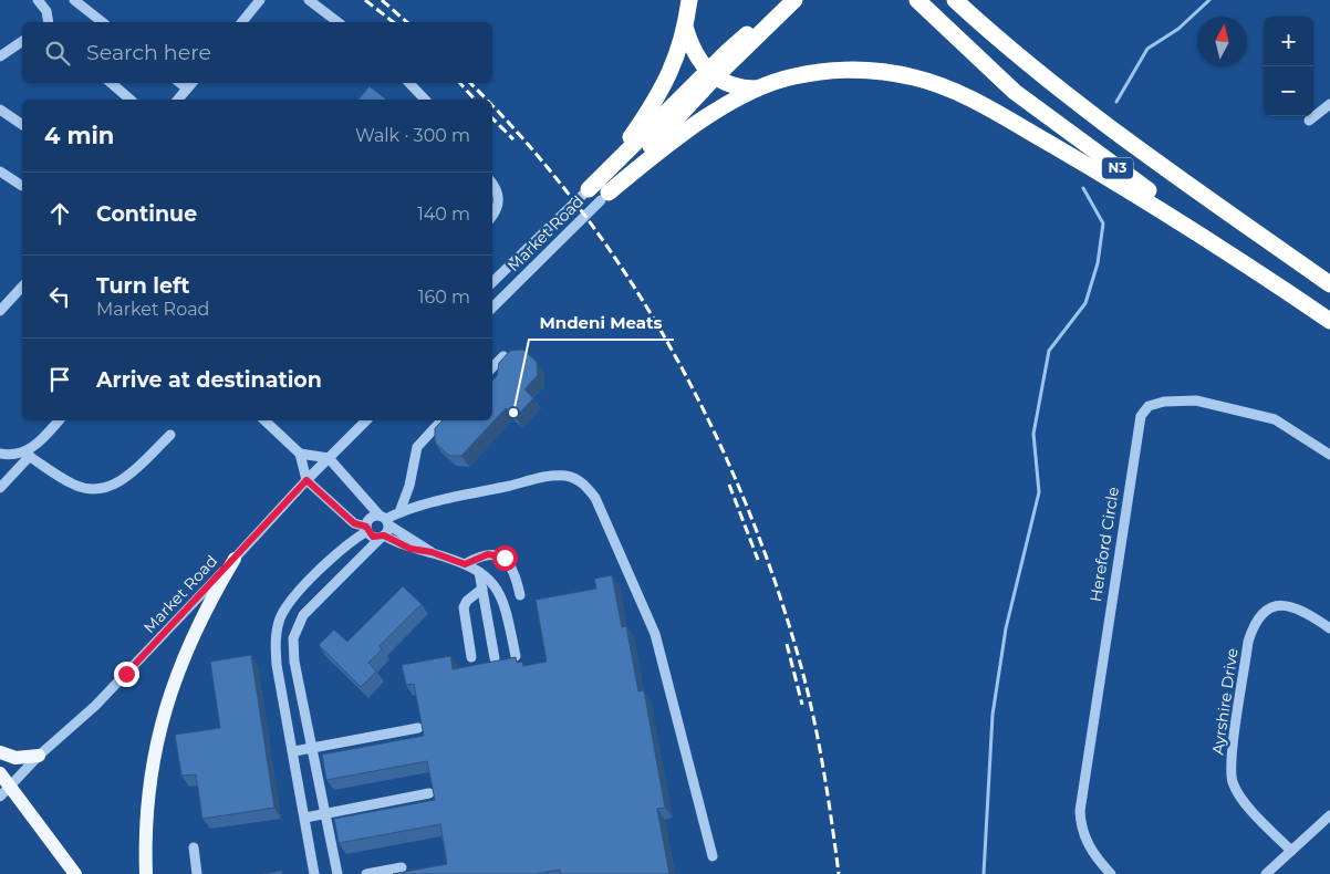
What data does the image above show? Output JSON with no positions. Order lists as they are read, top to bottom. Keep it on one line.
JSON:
{"streets":{"highway":["N3"],"street":["Market Road","Hereford Circle","Ayrshire Drive"]},"places":["Mndeni Meats"],"north":"top","page":{"map_buttons":["+","−"],"search":"Search here","heading":["4 min","Walk · 300 m"],"list":[["Continue","140 m"],["Turn left","Market Road","160 m"],"Arrive at destination"]}}
